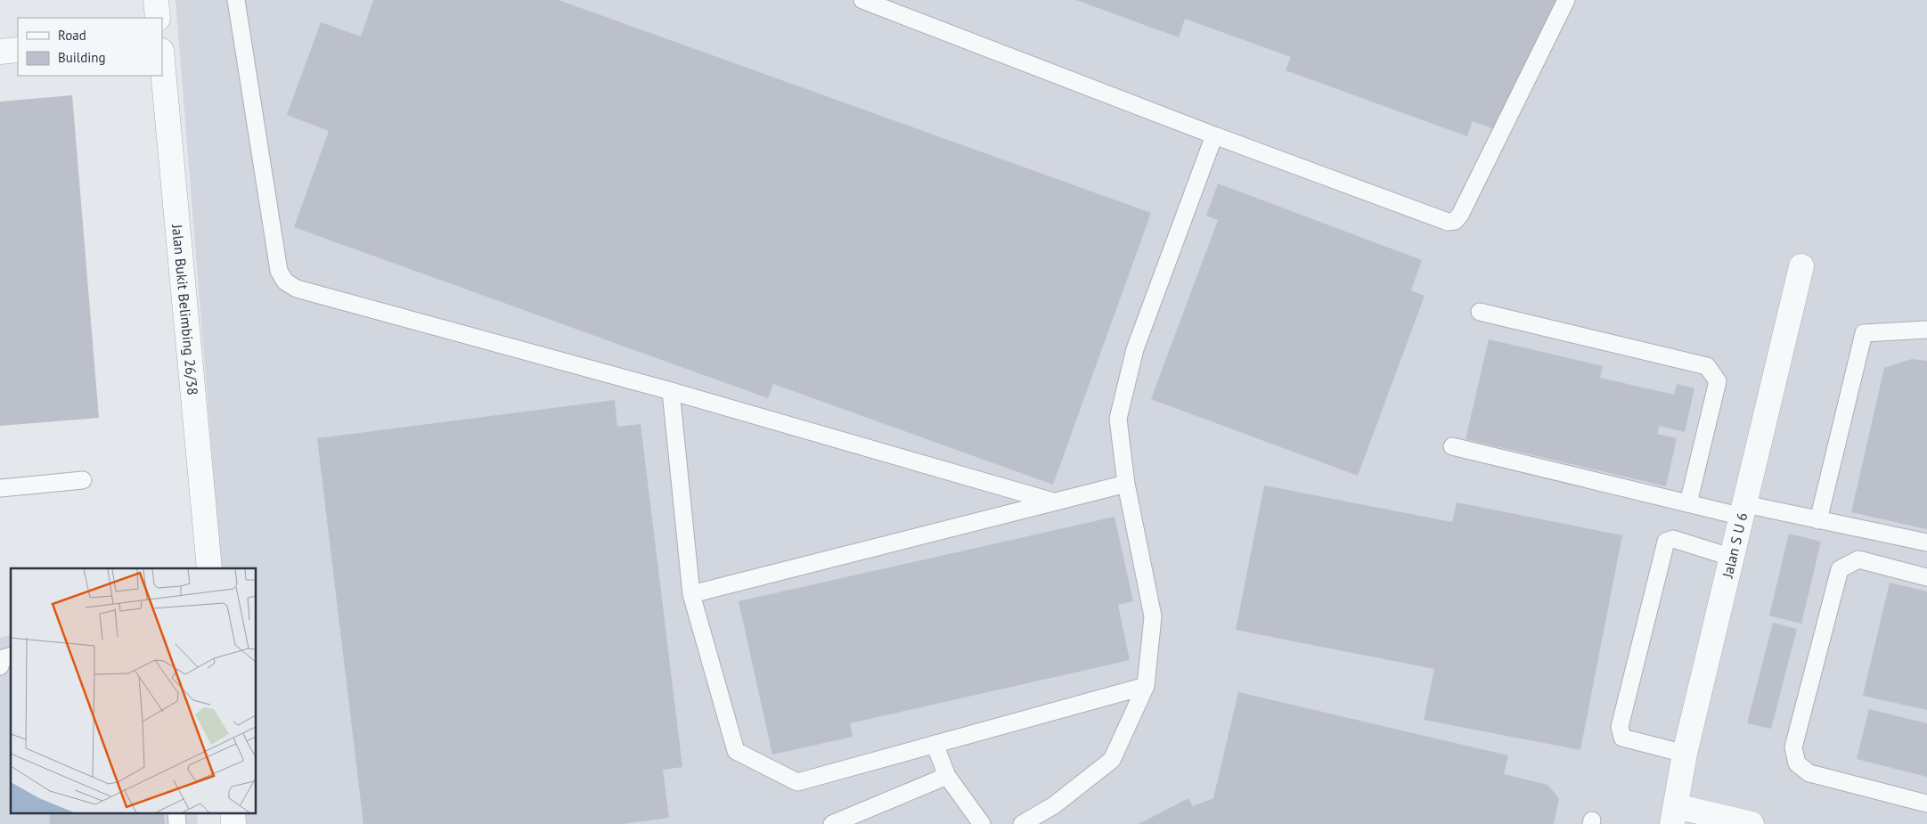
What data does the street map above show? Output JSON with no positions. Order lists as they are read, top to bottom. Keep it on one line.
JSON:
{"streets":{"street":["Jalan Bukit Belimbing 26/38","Jalan S U 6"]},"legend":["Road","Building"]}
